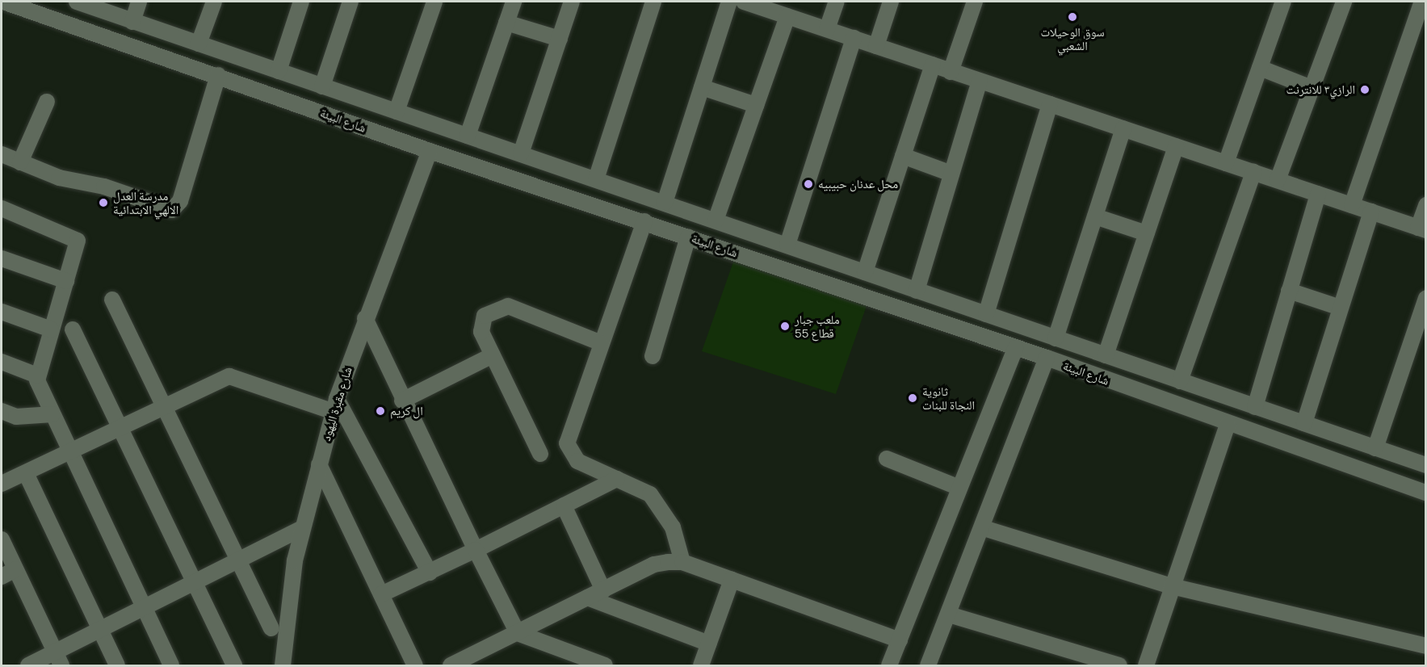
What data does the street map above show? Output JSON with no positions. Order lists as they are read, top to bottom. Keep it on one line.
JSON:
{"streets":{"street":["شارع البيئة","شارع مقبرة اليهود"]},"crossings":[["شارع البيئة","شارع مقبرة اليهود"]],"places":["سوق الوحيلات الشعبي","الرازي٣ للانترنت","محل عدنان حبيبيه","مدرسة العدل الالهي الابتدائية","ملعب جبار قطاع 55","ثانوية النجاة للبنات","ال كريم"]}
